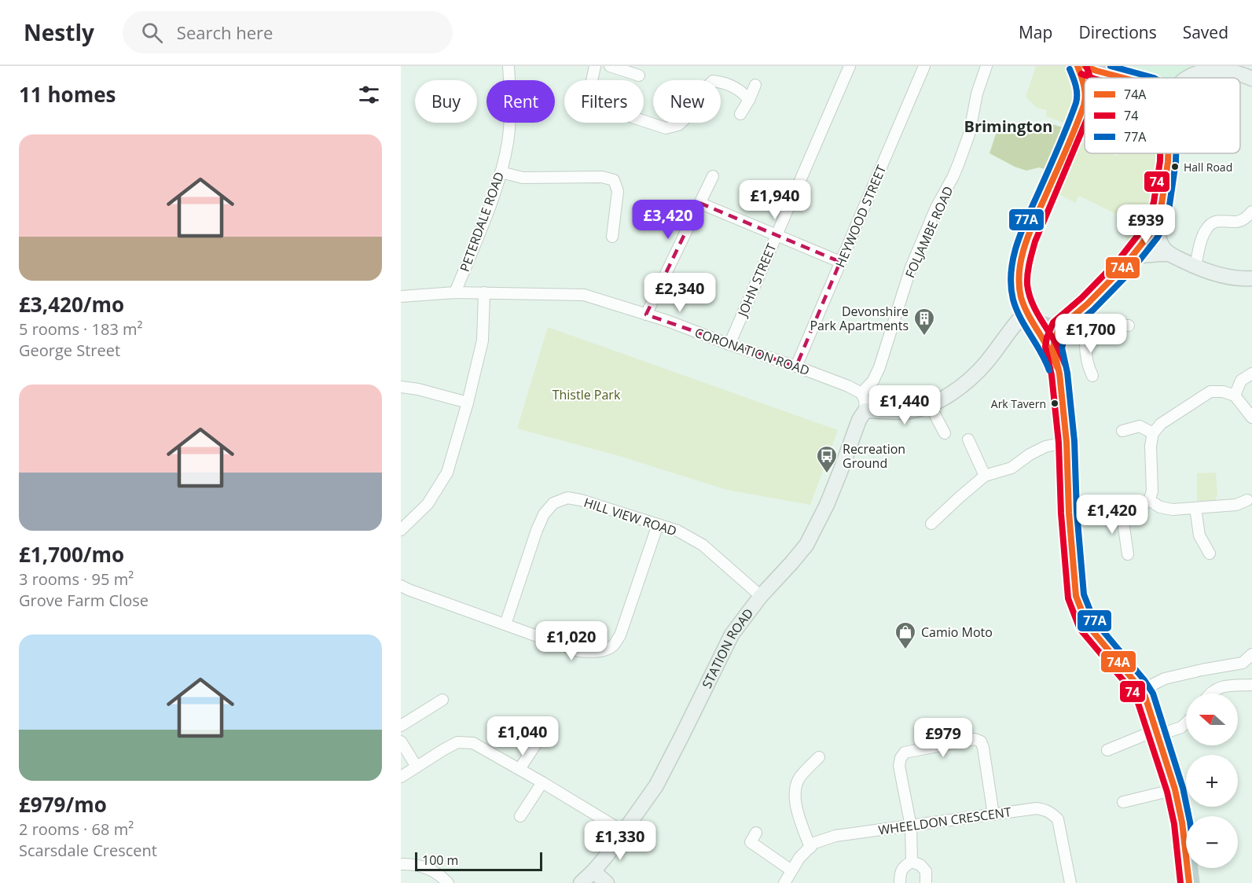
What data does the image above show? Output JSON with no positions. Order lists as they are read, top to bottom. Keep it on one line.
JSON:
{"streets":{"main road":["STATION ROAD"],"street":["HEYWOOD STREET","PETERDALE ROAD","FOLJAMBE ROAD","JOHN STREET","CORONATION ROAD","HILL VIEW ROAD","WHEELDON CRESCENT"]},"crossings":[["HEYWOOD STREET","CORONATION ROAD"],["PETERDALE ROAD","CORONATION ROAD"],["FOLJAMBE ROAD","CORONATION ROAD"],["JOHN STREET","CORONATION ROAD"],["HILL VIEW ROAD","STATION ROAD"]],"districts":["Brimington"],"parks":["Thistle Park"],"places":{"other":["Hall Road","Ark Tavern"],"building":["Devonshire Park Apartments"],"bus stop":["Recreation Ground"],"shop":["Camio Moto"]},"lines":["transit line 74A","transit line 74","transit line 77A"],"legend":["74A","74","77A"],"scale_bar":"100 m","north":"left","page":{"header":"Nestly","search":"Search here","nav":["Map","Directions","Saved"],"heading":"11 homes","chip":["Buy","Rent","Filters","New"],"list":[{"name":"£3,420/mo","note":"5 rooms · 183 m² · George Street"},{"name":"£1,700/mo","note":"3 rooms · 95 m² · Grove Farm Close"},{"name":"£979/mo","note":"2 rooms · 68 m² · Scarsdale Crescent"}],"price":["£1,940","£3,420","£939","£2,340","£1,700","£1,440","£1,420","£1,020","£1,040","£979","£1,330"],"map_buttons":["+","−"],"scale":"100 m"}}
